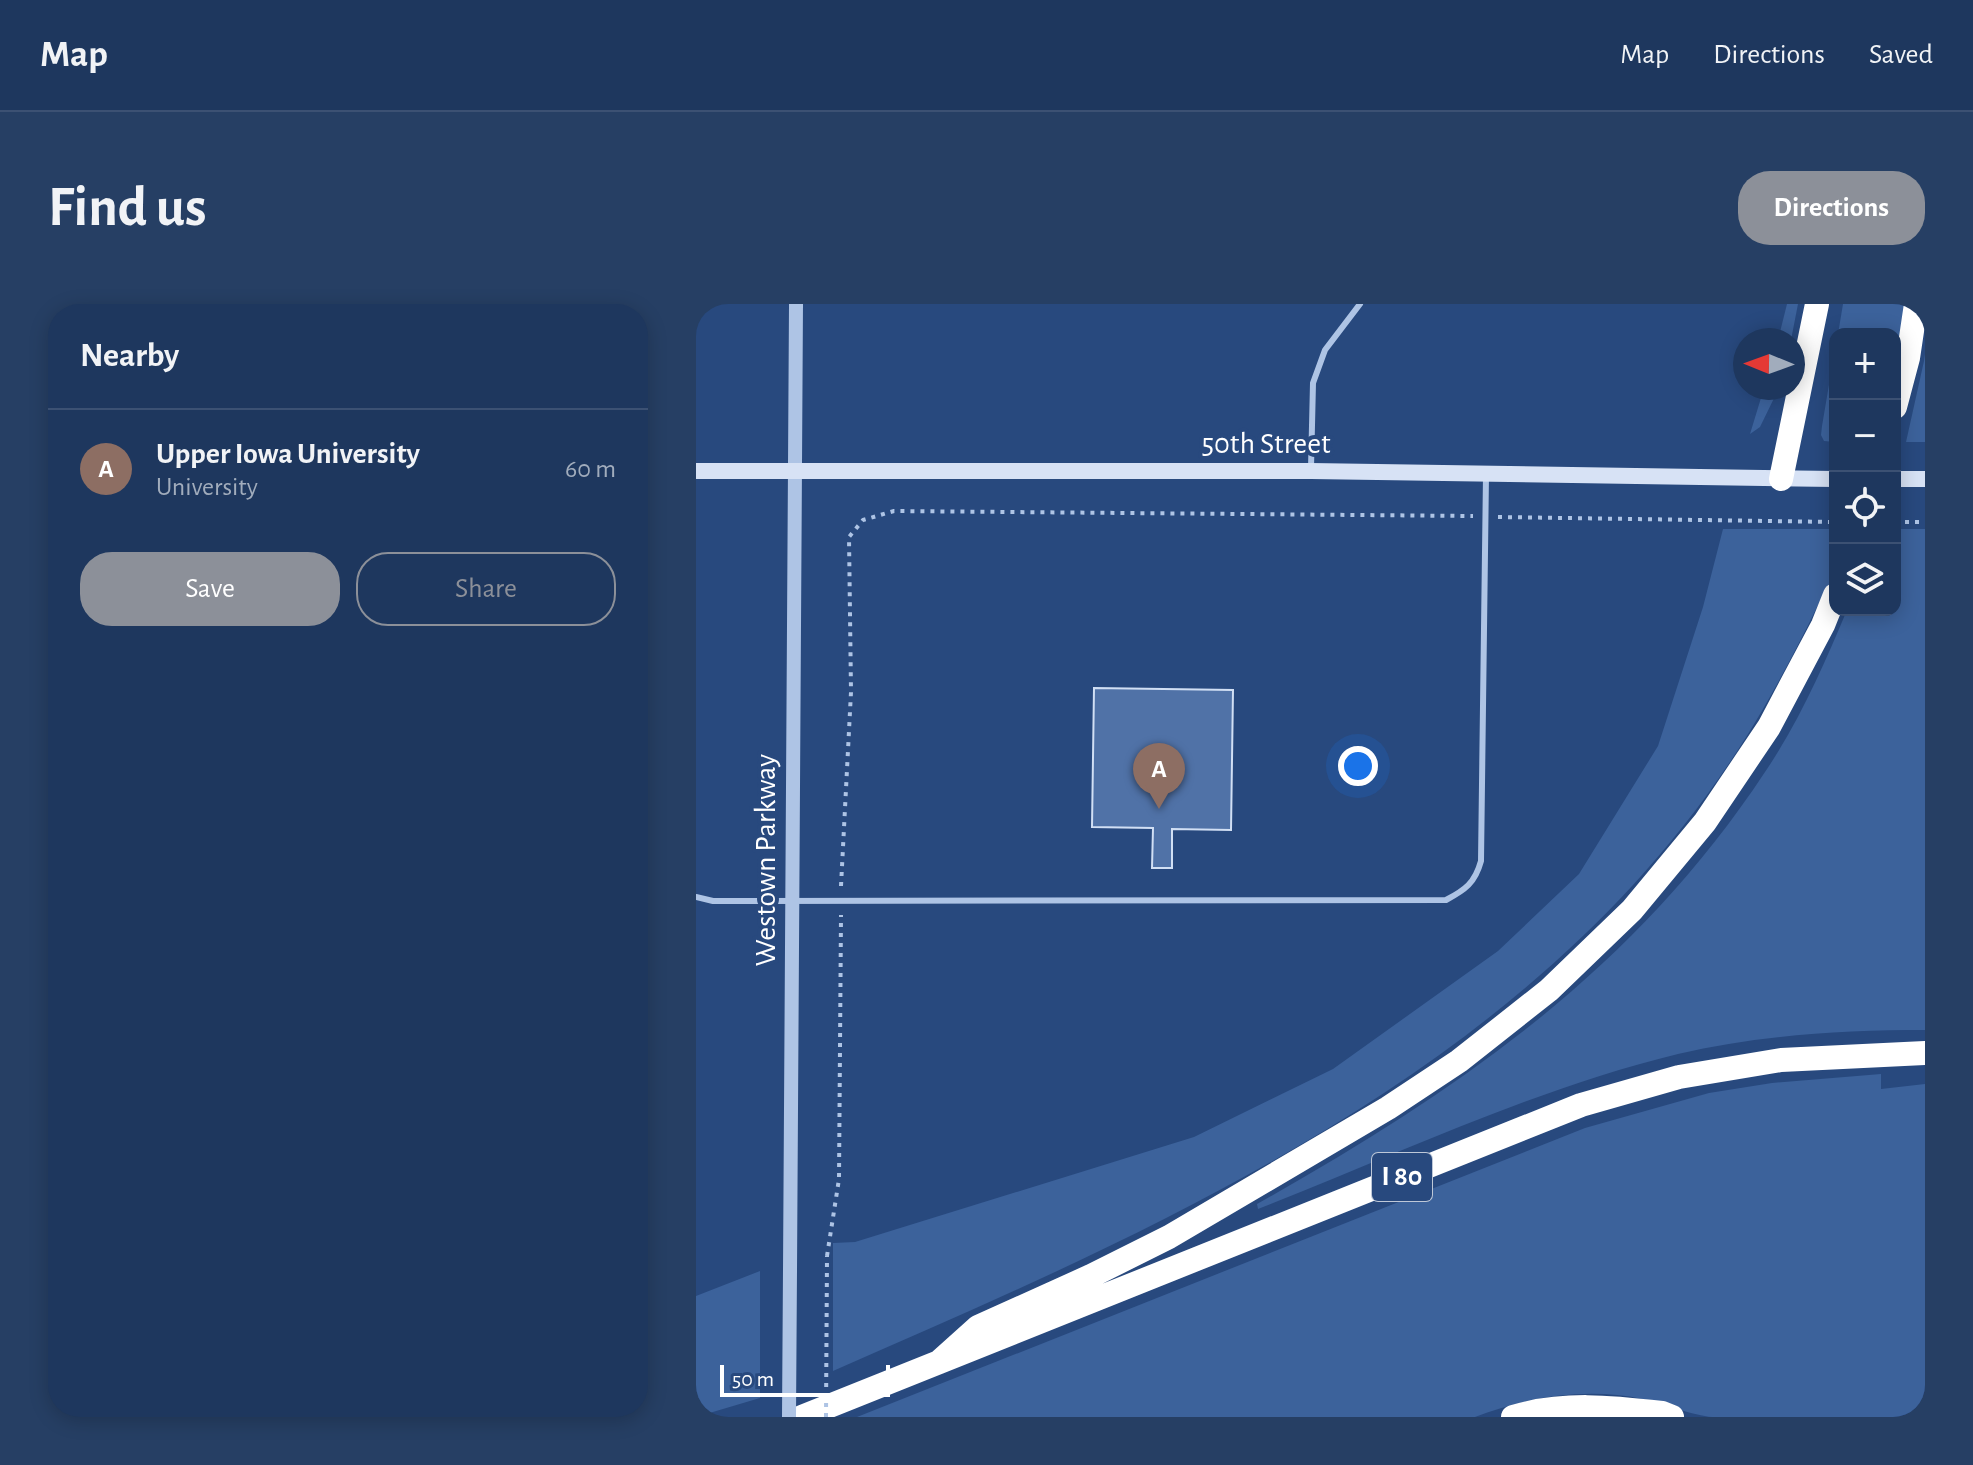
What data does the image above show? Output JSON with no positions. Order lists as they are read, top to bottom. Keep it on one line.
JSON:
{"streets":{"highway":["I 80"],"main road":["50th Street"],"street":["Westown Parkway"]},"crossings":[["50th Street","Westown Parkway"]],"scale_bar":"50 m","north":"left","page":{"header":"Map","nav":["Map","Directions","Saved"],"buttons":["Directions",["Save","Share"]],"title":"Find us","heading":"Nearby","map_buttons":["+","−"],"list":[{"mark":"A","name":"Upper Iowa University","note":"University","value":"60 m"}],"pins":"A","scale":"50 m"}}
